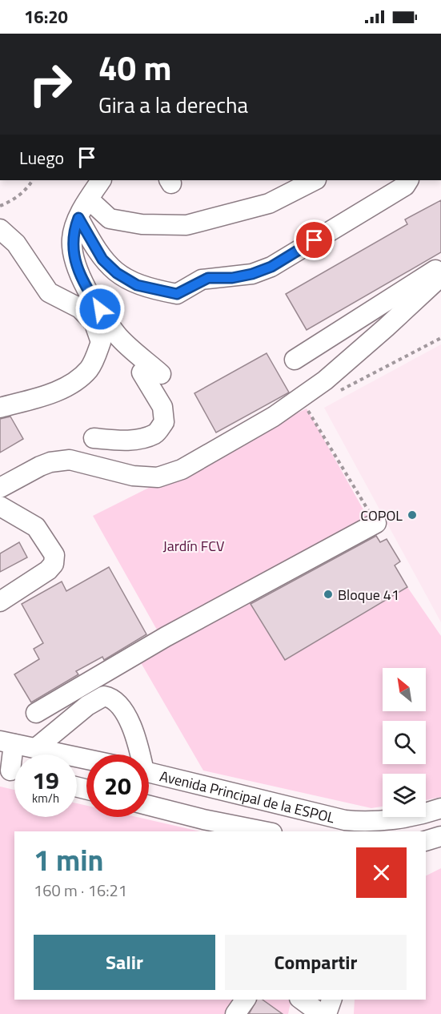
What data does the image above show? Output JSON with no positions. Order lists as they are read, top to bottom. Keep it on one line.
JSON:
{"streets":{"street":["Avenida Principal de la ESPOL"]},"parks":["Jardín FCV"],"places":["COPOL","Bloque 41"],"north":"top left","page":{"status":"16:20","turn":["40 m","Gira a la derecha"],"then":"Luego","speed":"19 km/h","limit":"20","heading":["1 min","160 m · 16:21"],"buttons":["Salir","Compartir"]}}
